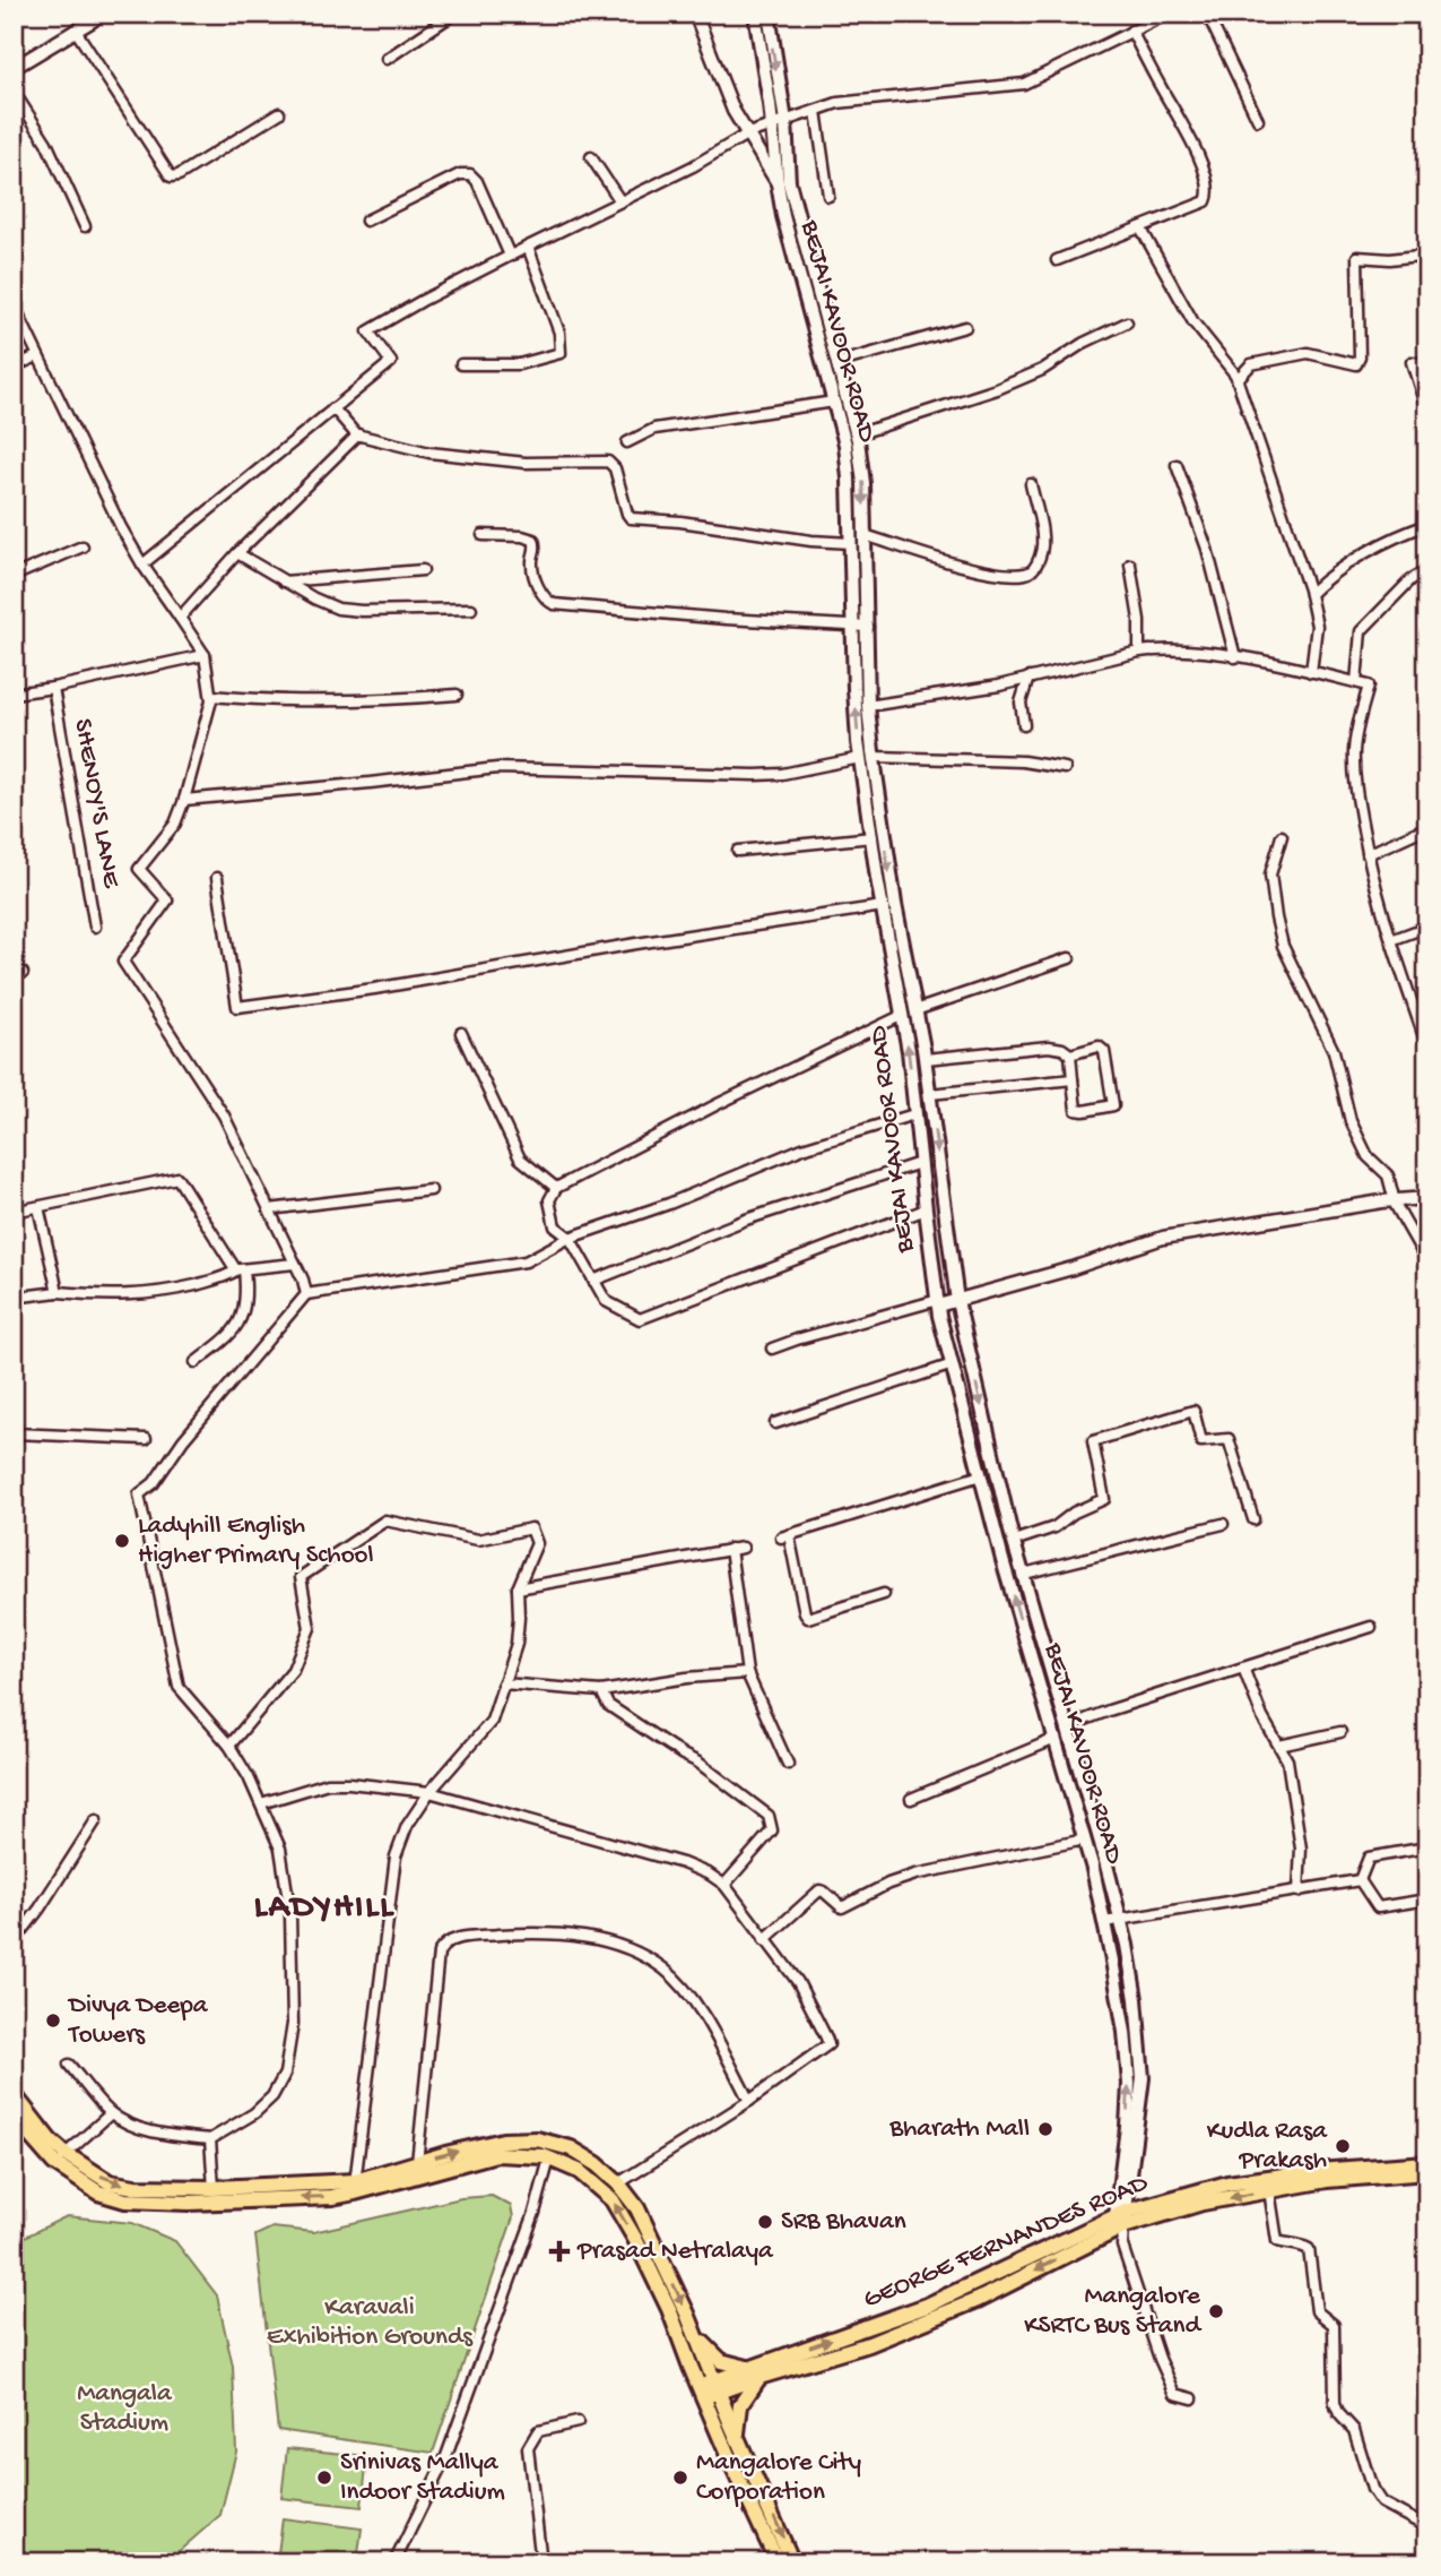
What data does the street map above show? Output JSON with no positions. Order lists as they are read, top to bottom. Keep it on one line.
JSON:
{"streets":{"main road":["BEJAI KAVOOR ROAD","GEORGE FERNANDES ROAD"],"street":["SHENOY'S LANE"]},"crossings":[["BEJAI KAVOOR ROAD","GEORGE FERNANDES ROAD"]],"districts":["LADYHILL"],"parks":["Karavali Exhibition Grounds","Mangala Stadium"],"places":{"other":["Ladyhill English Higher Primary School","Divya Deepa Towers","Bharath Mall","Kudla Rasa Prakash","SRB Bhavan","Mangalore KSRTC Bus Stand","Srinivas Mallya Indoor Stadium","Mangalore City Corporation"],"health":["Prasad Netralaya"]}}
